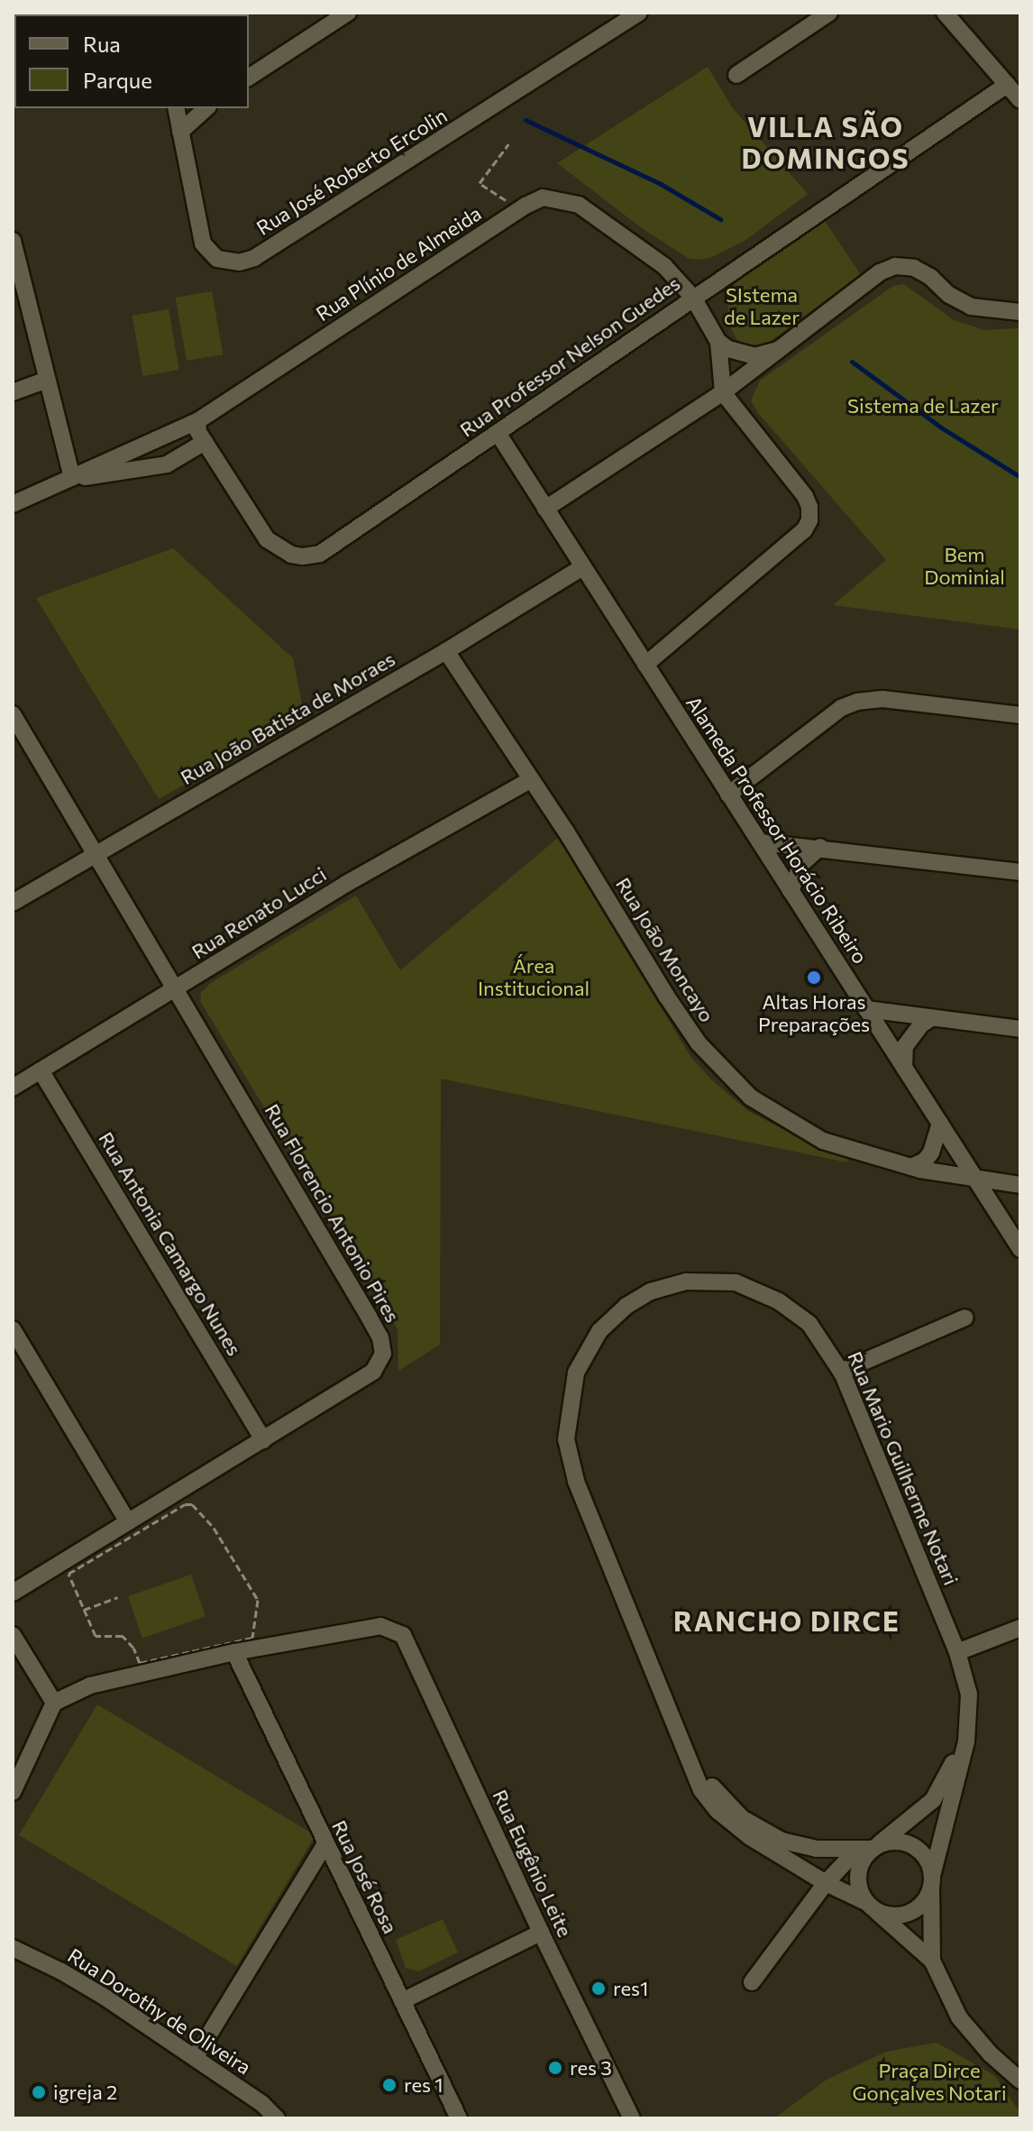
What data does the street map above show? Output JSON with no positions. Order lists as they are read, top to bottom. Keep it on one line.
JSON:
{"streets":{"street":["Rua José Roberto Ercolin","Rua Plínio de Almeida","Rua Professor Nelson Guedes","Rua João Batista de Moraes","Alameda Professor Horácio Ribeiro","Rua Renato Lucci","Rua João Moncayo","Rua Florencio Antonio Pires","Rua Antonia Camargo Nunes","Rua Mario Guilherme Notari","Rua Eugênio Leite","Rua José Rosa","Rua Dorothy de Oliveira"]},"crossings":[["Rua Plínio de Almeida","Rua Professor Nelson Guedes"],["Rua Professor Nelson Guedes","Alameda Professor Horácio Ribeiro"],["Rua João Batista de Moraes","Alameda Professor Horácio Ribeiro"],["Rua João Batista de Moraes","Rua João Moncayo"],["Rua João Batista de Moraes","Rua Florencio Antonio Pires"],["Alameda Professor Horácio Ribeiro","Rua João Moncayo"],["Rua Renato Lucci","Rua João Moncayo"],["Rua Renato Lucci","Rua Florencio Antonio Pires"],["Rua Renato Lucci","Rua Antonia Camargo Nunes"],["Rua Florencio Antonio Pires","Rua Antonia Camargo Nunes"],["Rua Eugênio Leite","Rua José Rosa"]],"districts":["VILLA SÃO DOMINGOS","RANCHO DIRCE"],"parks":["SIstema de Lazer","Sistema de Lazer","Bem Dominial","Área Institucional","Praça Dirce Gonçalves Notari"],"places":["Altas Horas Preparações","res1","res 3","res 1","igreja 2"],"legend":["Rua","Parque"]}
